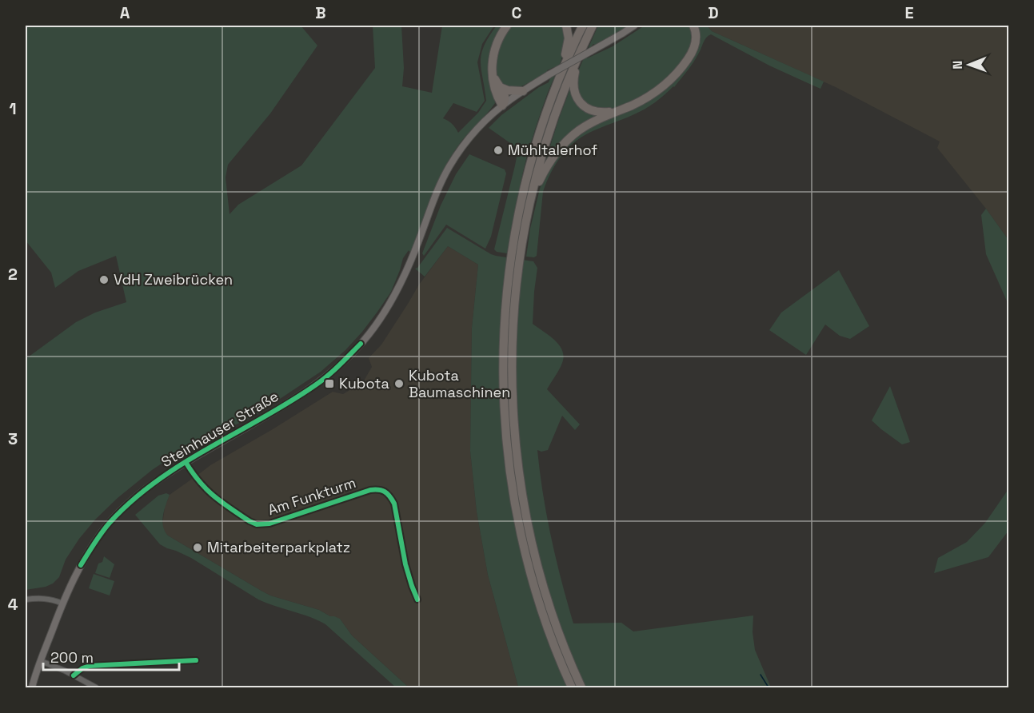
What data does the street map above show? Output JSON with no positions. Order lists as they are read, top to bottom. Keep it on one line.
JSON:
{"streets":{"main road":["Steinhauser Straße"],"street":["Am Funkturm"]},"crossings":[["Steinhauser Straße","Am Funkturm"]],"places":{"other":["Mühltalerhof","VdH Zweibrücken","Kubota Baumaschinen","Mitarbeiterparkplatz"],"transit":["Kubota"]},"scale_bar":"200 m","north":"left","grid":{"columns":["A","B","C","D","E"],"rows":["1","2","3","4"]}}
